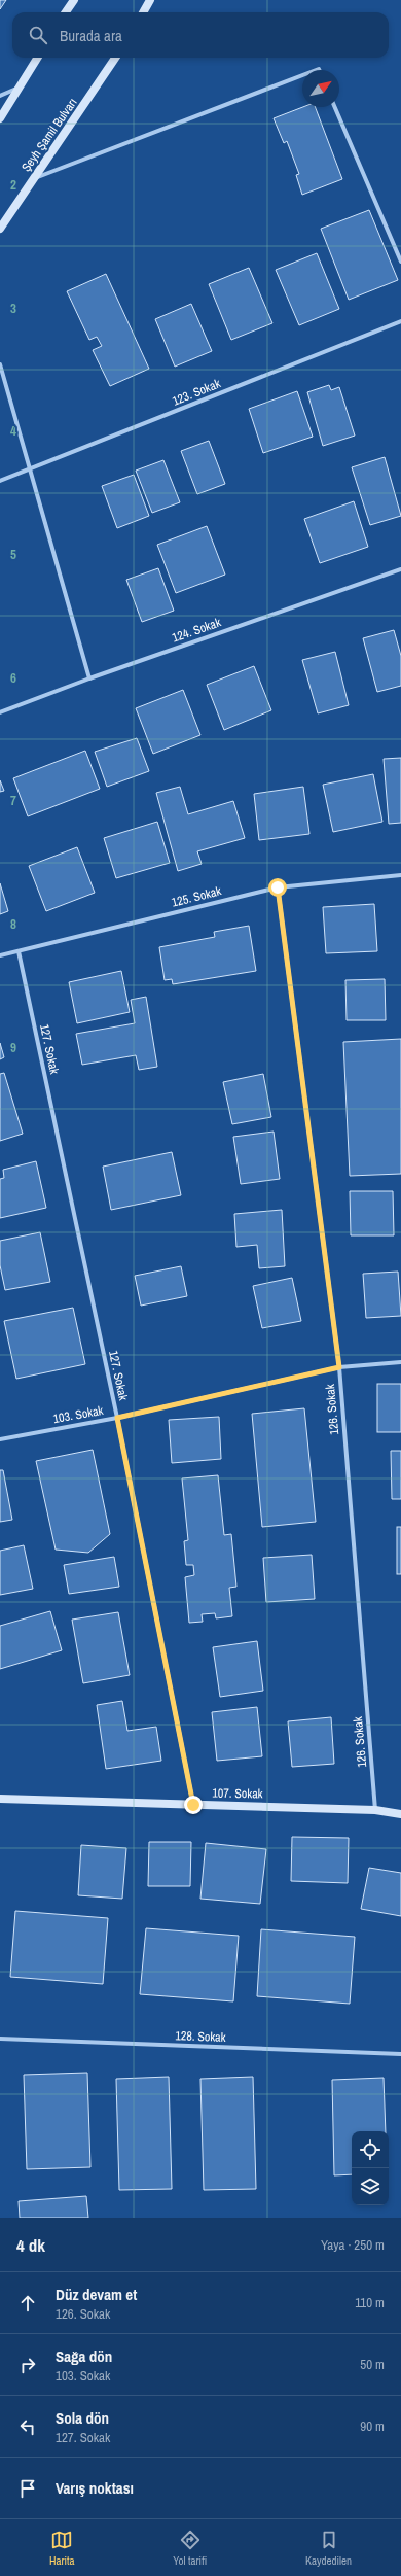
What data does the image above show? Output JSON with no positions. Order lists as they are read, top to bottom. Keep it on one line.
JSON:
{"streets":{"main road":["Şeyh Şamil Bulvarı","107. Sokak"],"street":["123. Sokak","124. Sokak","125. Sokak","127. Sokak","126. Sokak","103. Sokak","128. Sokak"]},"crossings":[["125. Sokak","127. Sokak"],["125. Sokak","126. Sokak"],["127. Sokak","103. Sokak"],["127. Sokak","107. Sokak"],["126. Sokak","103. Sokak"],["126. Sokak","107. Sokak"]],"north":"top right","page":{"search":"Burada ara","heading":["4 dk","Yaya · 250 m"],"list":[["Düz devam et","126. Sokak","110 m"],["Sağa dön","103. Sokak","50 m"],["Sola dön","127. Sokak","90 m"],"Varış noktası"],"nav":["Harita","Yol tarifi","Kaydedilen"]},"grid":{"rows":["2","3","4","5","6","7","8","9"]}}
